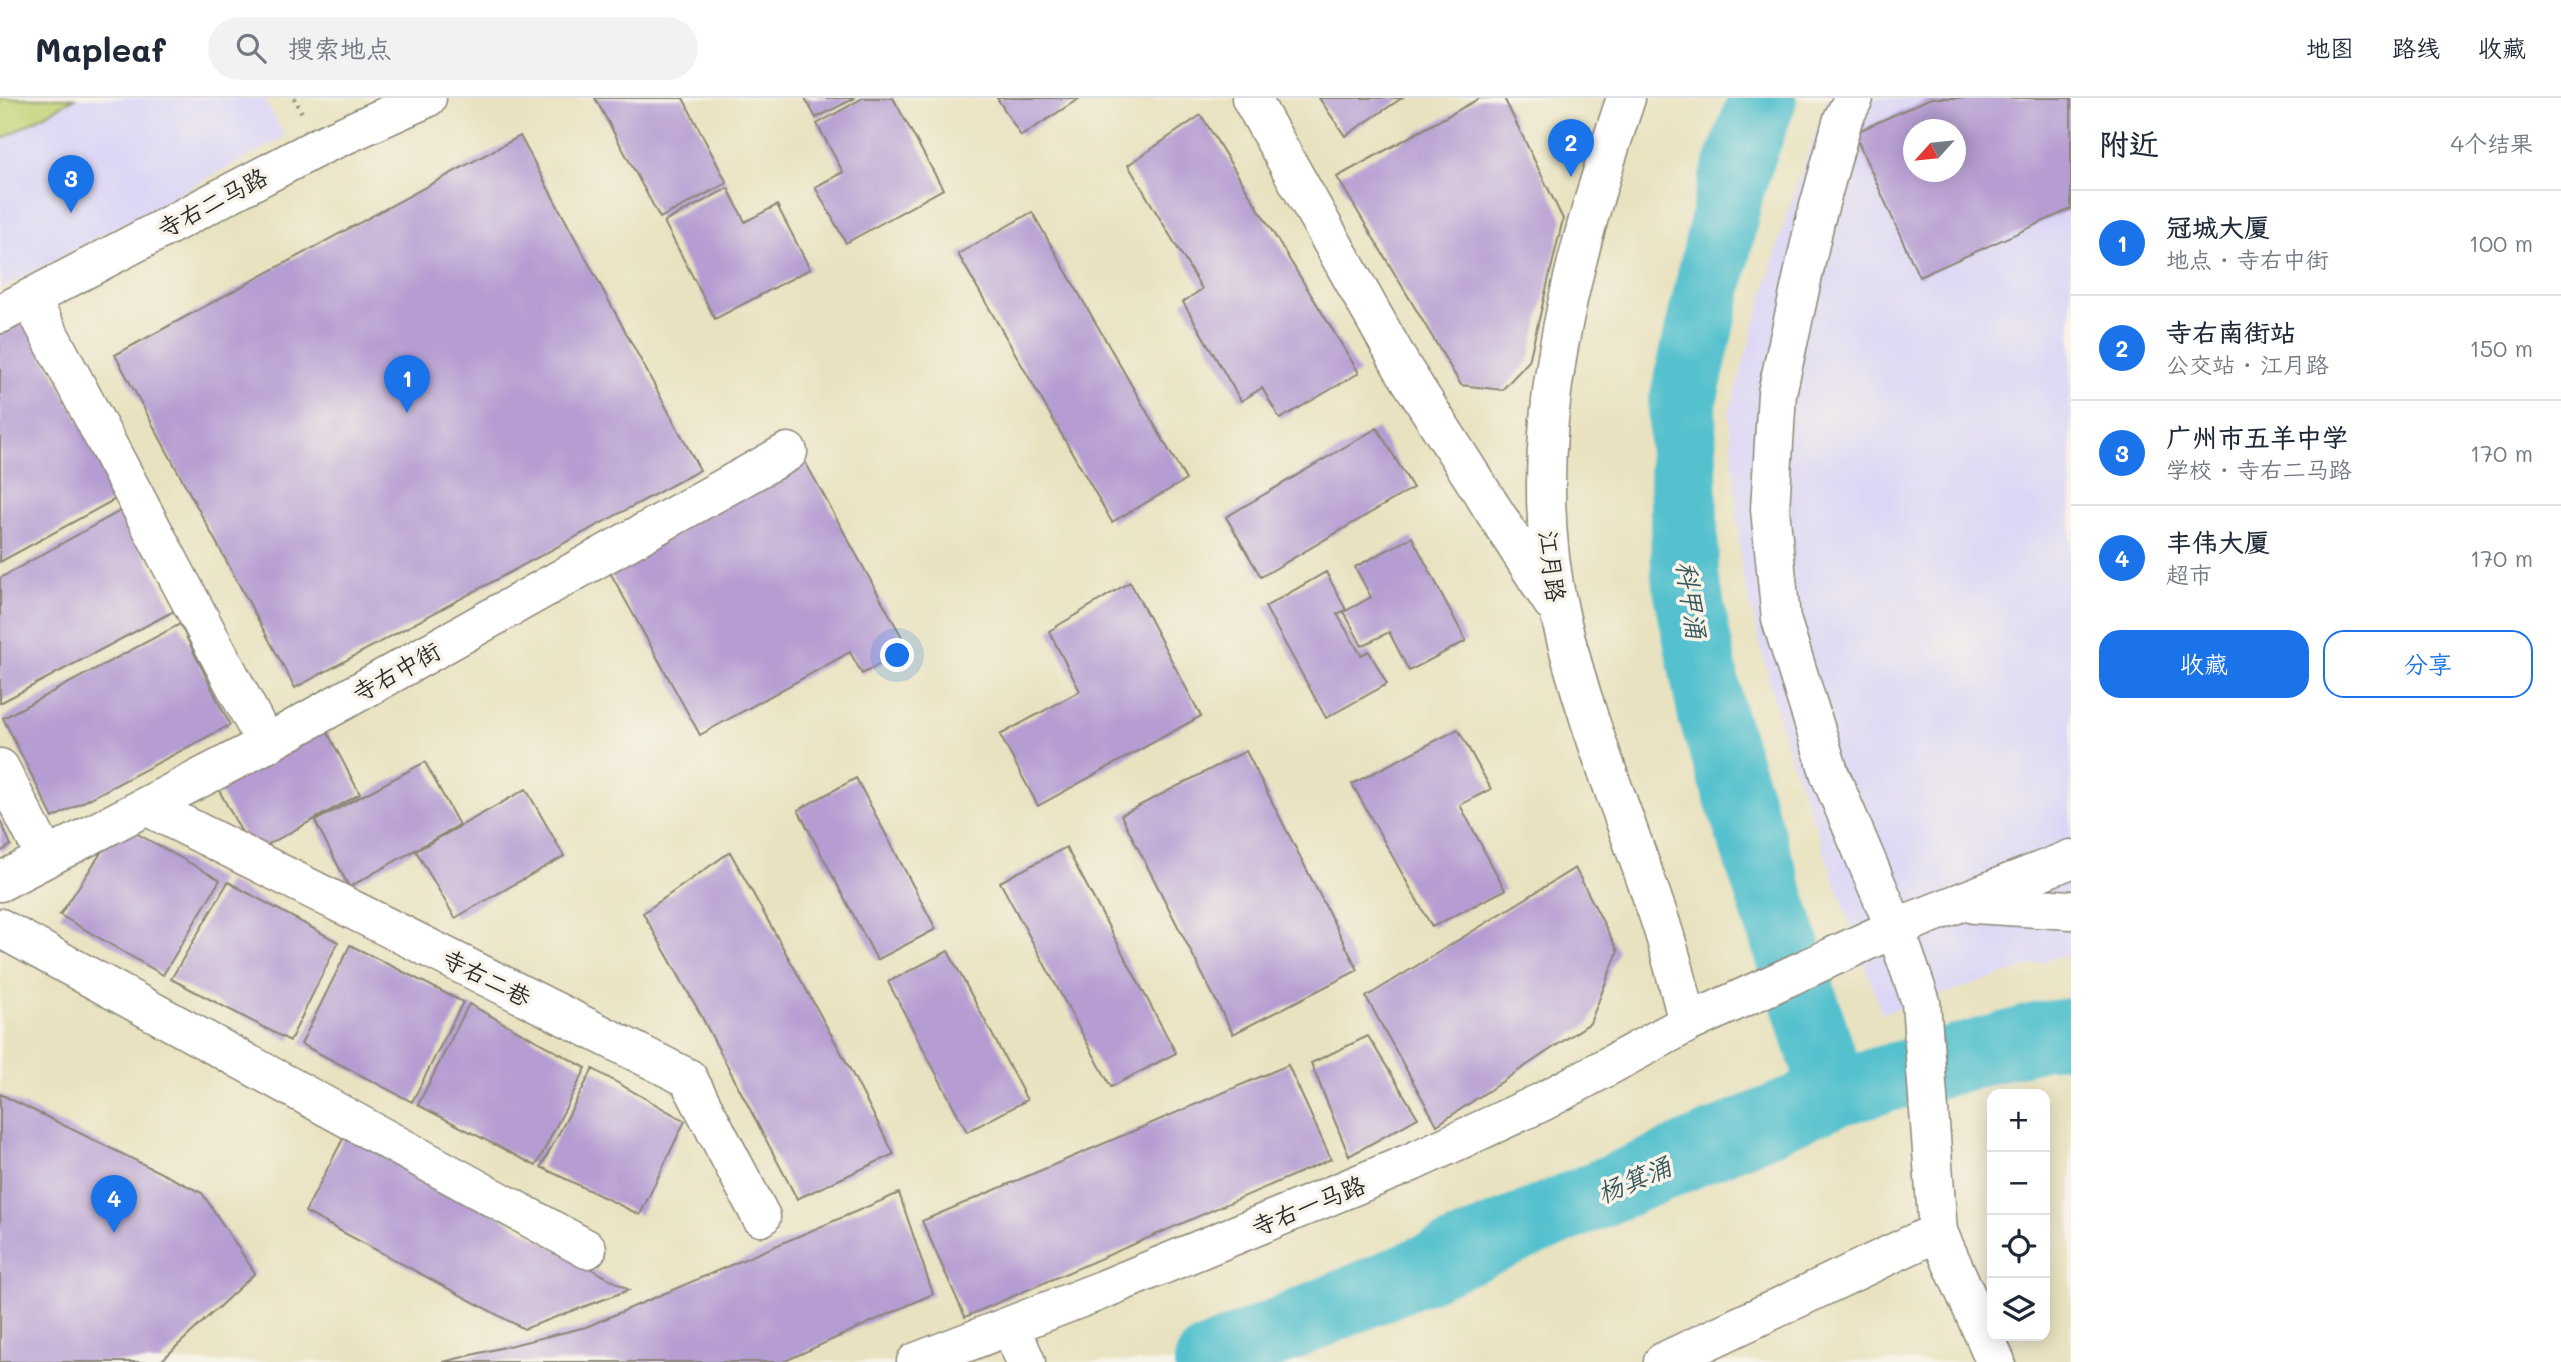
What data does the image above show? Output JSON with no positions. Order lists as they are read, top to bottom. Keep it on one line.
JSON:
{"streets":{"street":["寺右二马路","江月路","寺右中街","寺右二巷","寺右一马路"]},"crossings":[["江月路","寺右一马路"],["寺右中街","寺右二巷"]],"water":["科甲涌","杨箕涌"],"north":"bottom left","page":{"header":"Mapleaf","search":"搜索地点","nav":["地图","路线","收藏"],"heading":["附近","4个结果"],"pins":["2","3","1","4"],"list":[{"mark":"1","name":"冠城大厦","note":"地点 · 寺右中街","value":"100 m"},{"mark":"2","name":"寺右南街站","note":"公交站 · 江月路","value":"150 m"},{"mark":"3","name":"广州市五羊中学","note":"学校 · 寺右二马路","value":"170 m"},{"mark":"4","name":"丰伟大厦","note":"超市","value":"170 m"}],"buttons":["收藏","分享"],"map_buttons":["+","−"]}}
